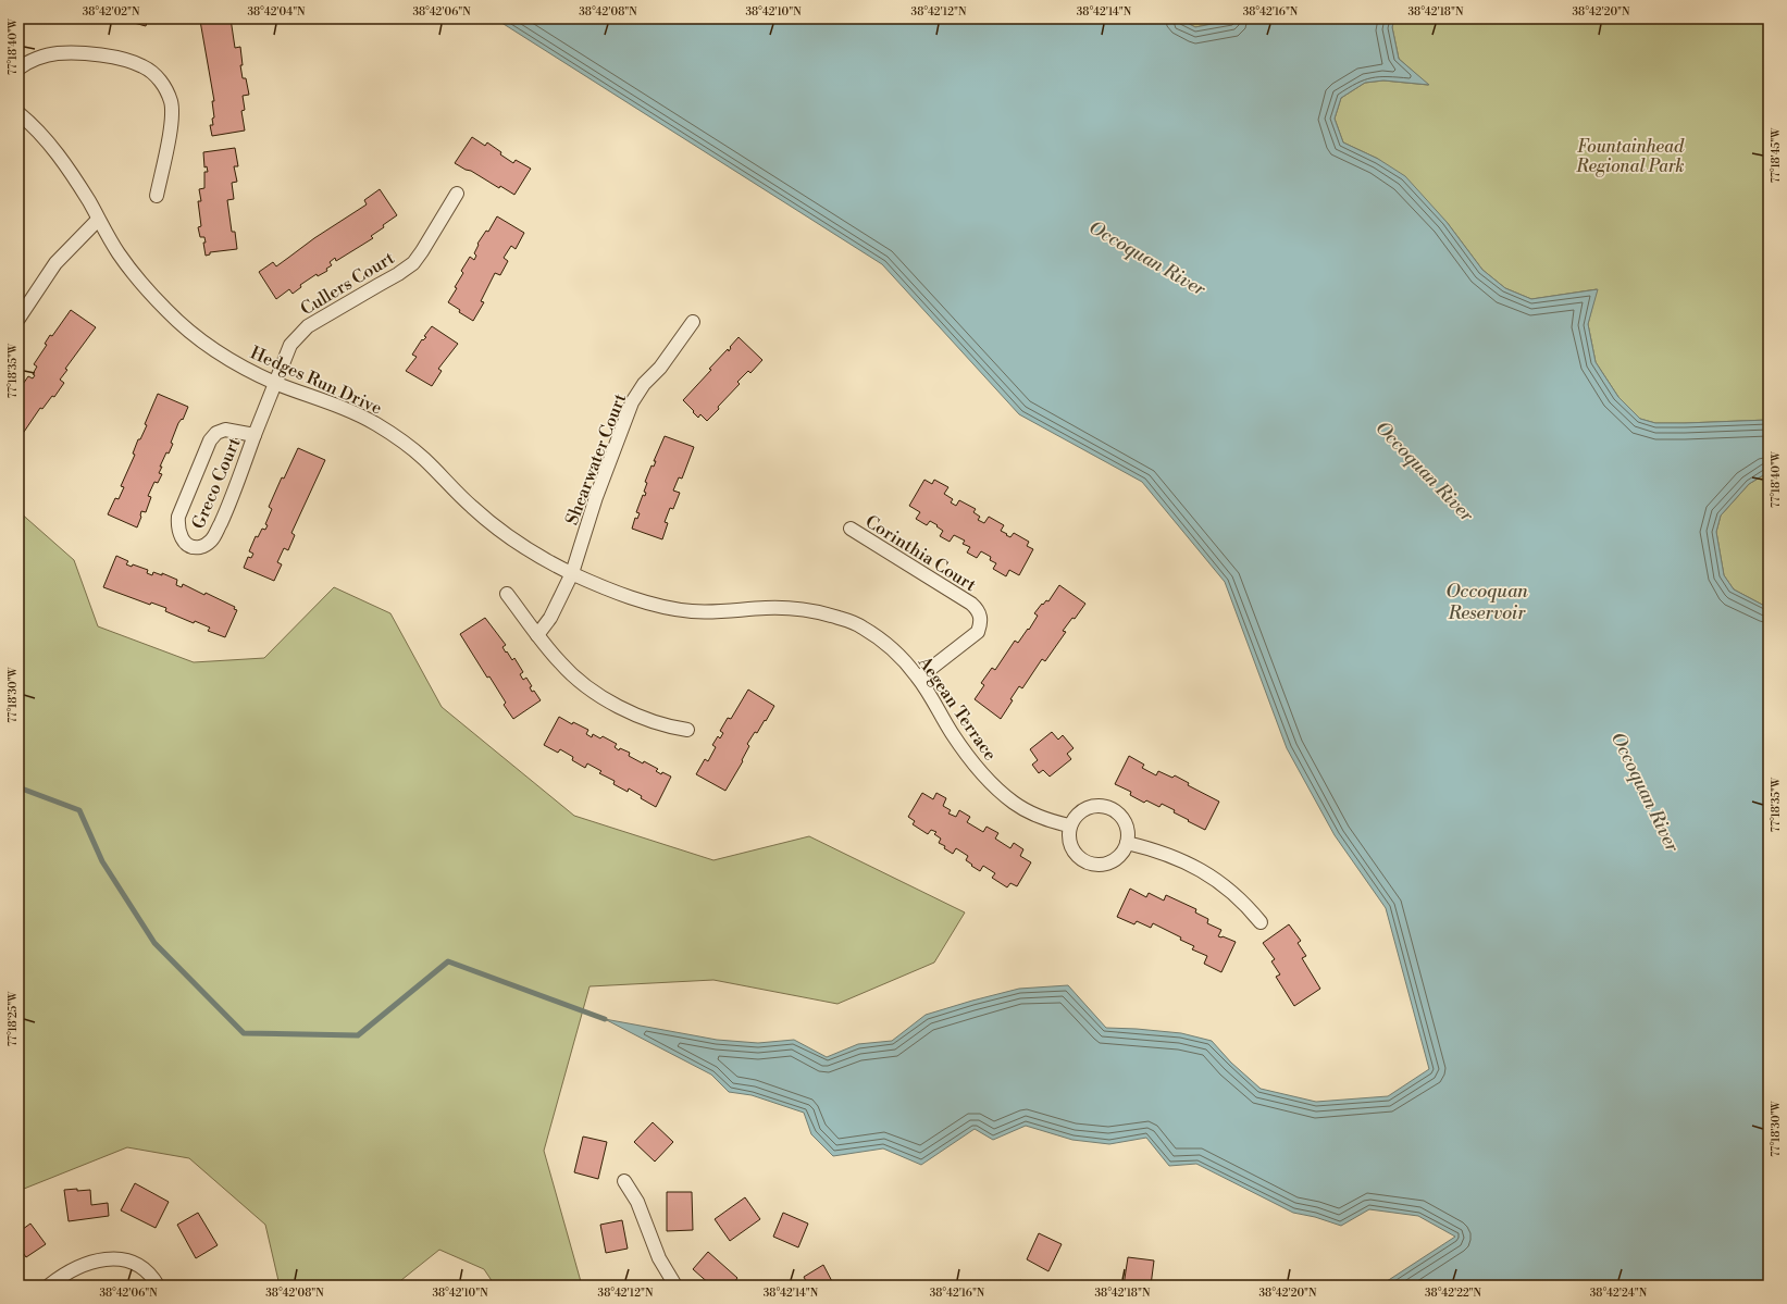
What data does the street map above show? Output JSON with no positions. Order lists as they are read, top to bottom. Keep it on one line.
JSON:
{"streets":{"street":["Cullers Court","Hedges Run Drive","Shearwater Court","Greco Court","Corinthia Court","Aegean Terrace"]},"crossings":[["Cullers Court","Hedges Run Drive"],["Cullers Court","Greco Court"],["Hedges Run Drive","Shearwater Court"],["Hedges Run Drive","Greco Court"],["Hedges Run Drive","Aegean Terrace"],["Corinthia Court","Aegean Terrace"]],"water":["Occoquan River","Occoquan Reservoir"],"parks":["Fountainhead Regional Park"],"coordinates":["38°42'02\"N","38°42'04\"N","38°42'06\"N","38°42'08\"N","38°42'10\"N","38°42'12\"N","38°42'14\"N","38°42'16\"N","38°42'18\"N","38°42'20\"N","77°18'40\"W","77°18'45\"W","77°18'35\"W","77°18'30\"W","77°18'25\"W","38°42'22\"N","38°42'24\"N"]}
